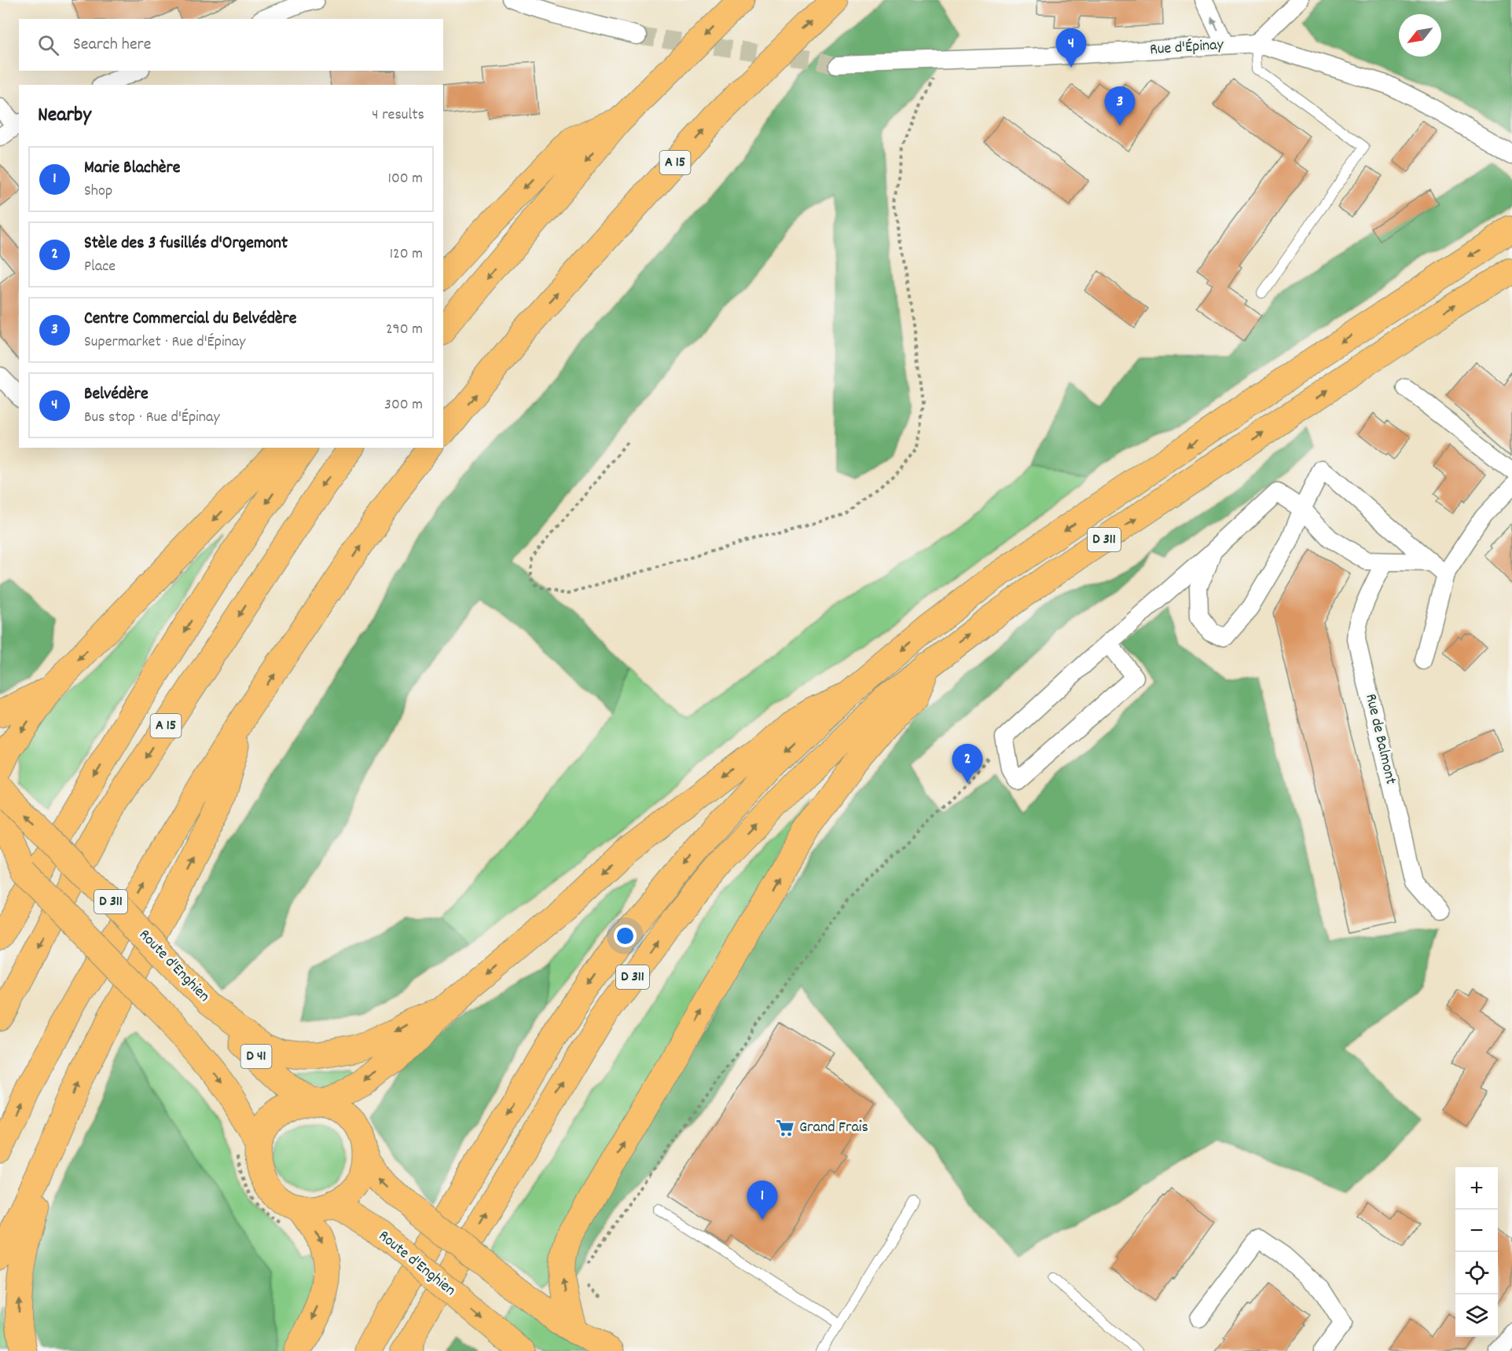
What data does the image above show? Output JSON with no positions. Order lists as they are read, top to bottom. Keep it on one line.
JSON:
{"streets":{"main road":["A 15","D 311","Route d'Enghien","D 41"],"street":["Rue d'Épinay","Rue de Balmont"]},"crossings":[["D 311","Route d'Enghien"]],"places":{"supermarket":["Grand Frais"]},"north":"bottom left","page":{"search":"Search here","pins":["4","3","2","1"],"heading":["Nearby","4 results"],"list":[{"mark":"1","name":"Marie Blachère","note":"Shop","value":"100 m"},{"mark":"2","name":"Stèle des 3 fusillés d'Orgemont","note":"Place","value":"120 m"},{"mark":"3","name":"Centre Commercial du Belvédère","note":"Supermarket · Rue d'Épinay","value":"290 m"},{"mark":"4","name":"Belvédère","note":"Bus stop · Rue d'Épinay","value":"300 m"}],"map_buttons":["+","−"]}}
